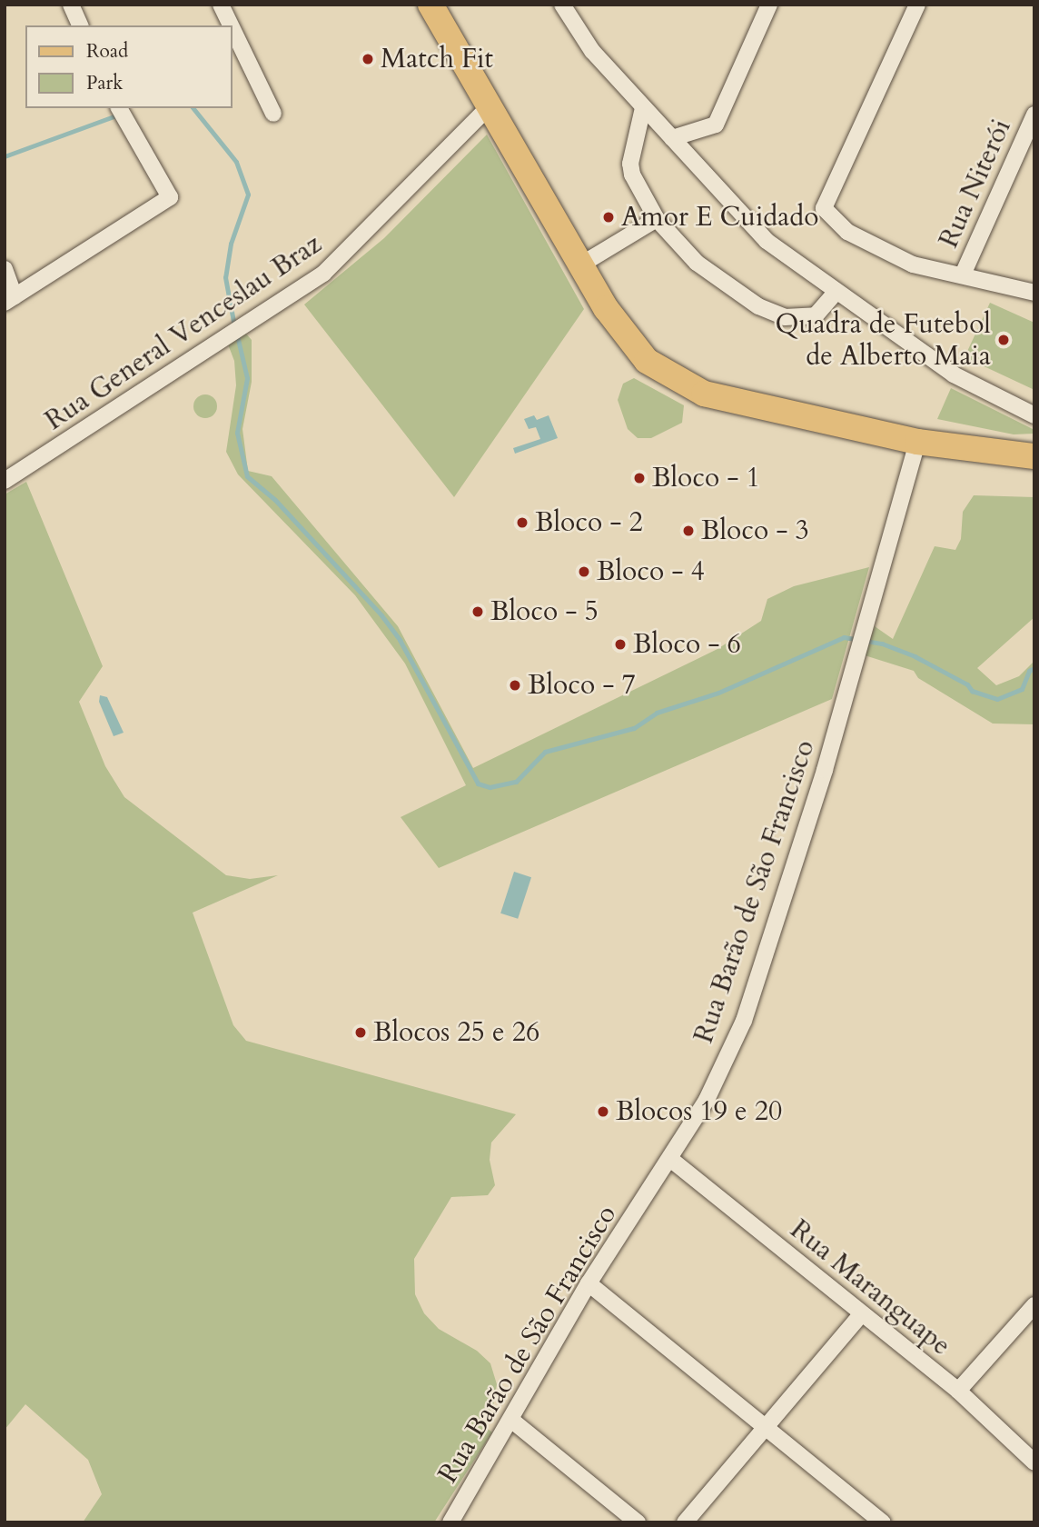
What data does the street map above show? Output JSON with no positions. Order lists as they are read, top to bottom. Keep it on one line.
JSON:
{"streets":{"street":["Rua Niterói","Rua General Venceslau Braz","Rua Barão de São Francisco","Rua Maranguape"]},"crossings":[["Rua Barão de São Francisco","Rua Maranguape"]],"places":["Match Fit","Amor E Cuidado","Quadra de Futebol de Alberto Maia","Bloco - 1","Bloco - 2","Bloco - 3","Bloco - 4","Bloco - 5","Bloco - 6","Bloco - 7","Blocos 25 e 26","Blocos 19 e 20"],"legend":["Road","Park"]}
